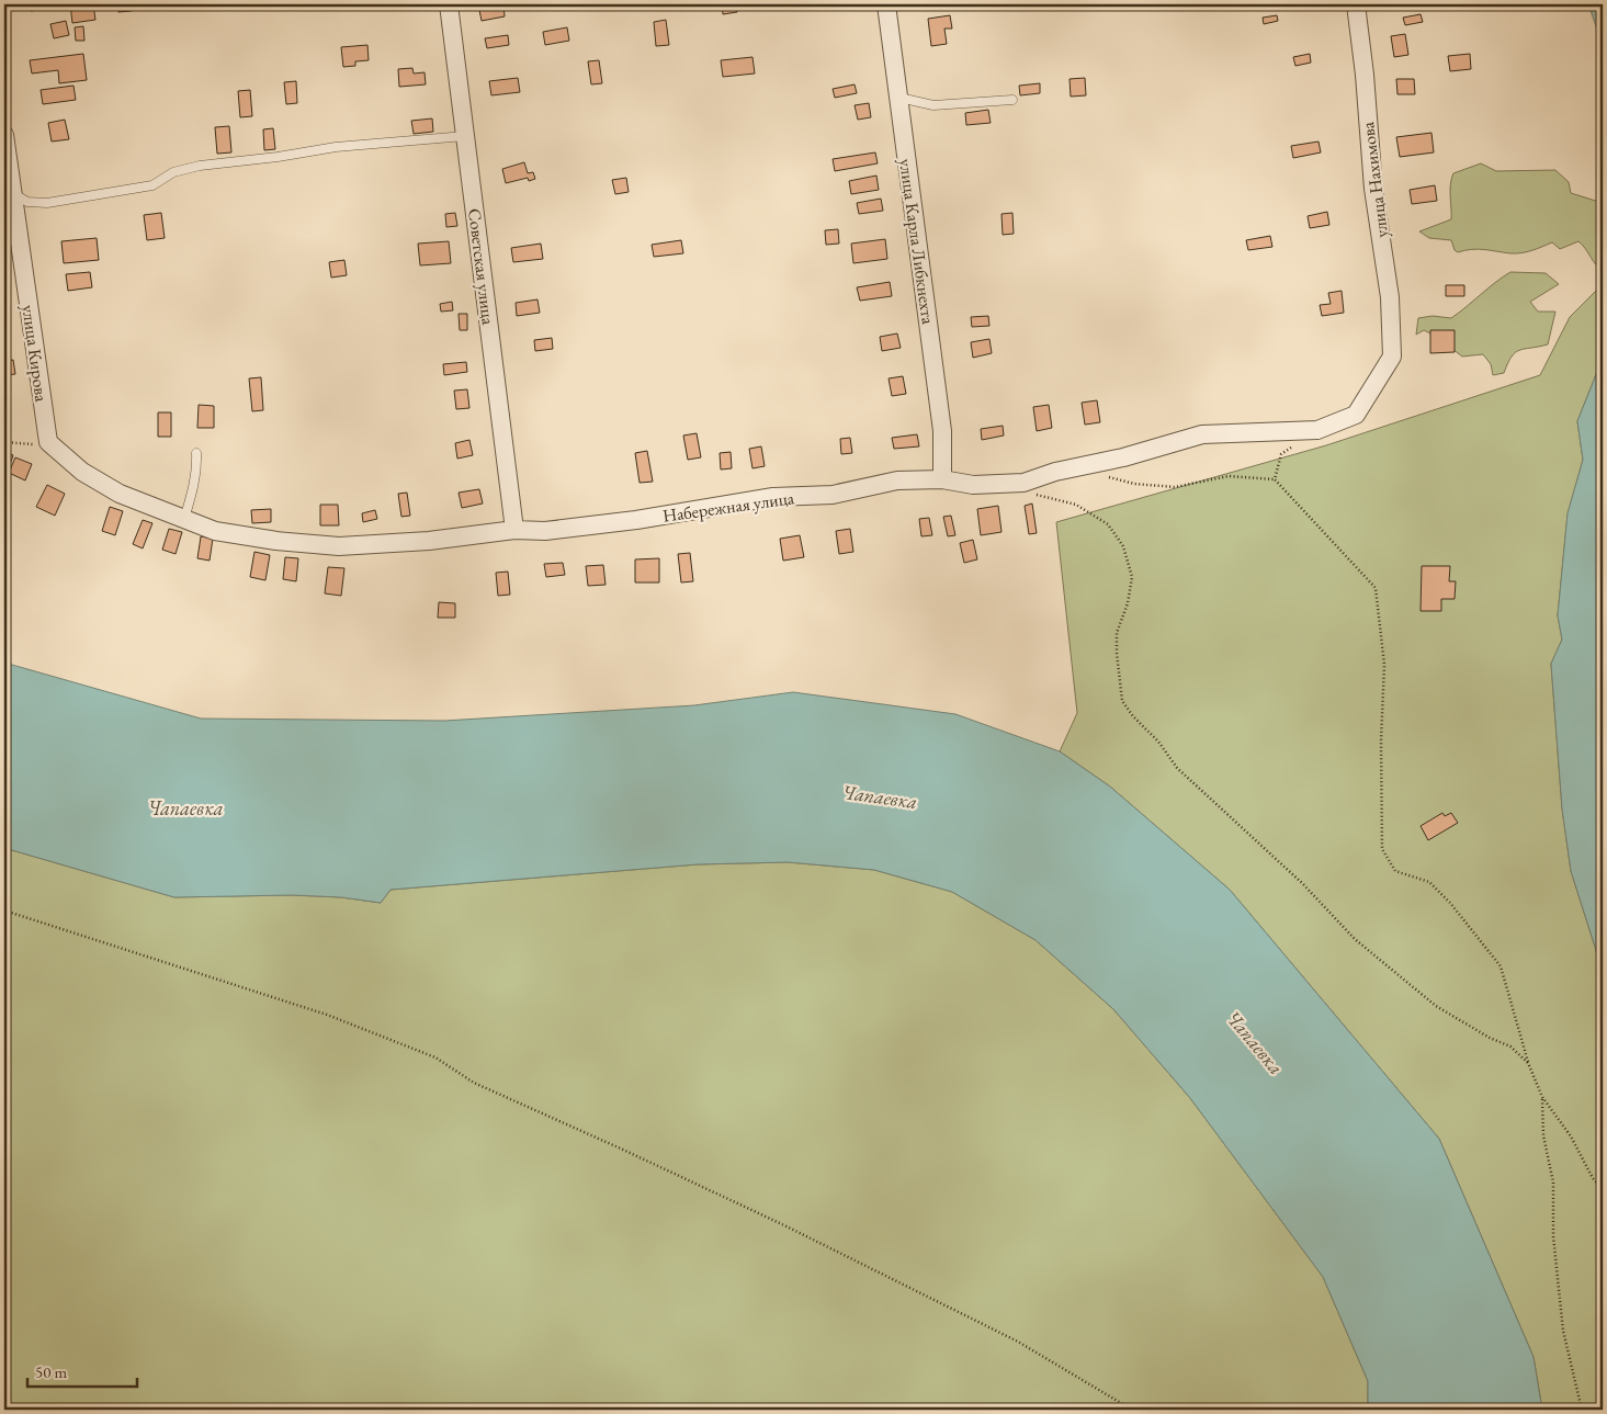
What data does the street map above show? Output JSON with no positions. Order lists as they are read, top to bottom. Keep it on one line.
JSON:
{"streets":{"street":["улица Нахимова","улица Карла Либкнехта","Советская улица","улица Кирова","Набережная улица"]},"crossings":[["улица Нахимова","Набережная улица"],["улица Карла Либкнехта","Набережная улица"],["Советская улица","Набережная улица"],["улица Кирова","Набережная улица"]],"water":["Чапаевка"],"scale_bar":"50 m"}
